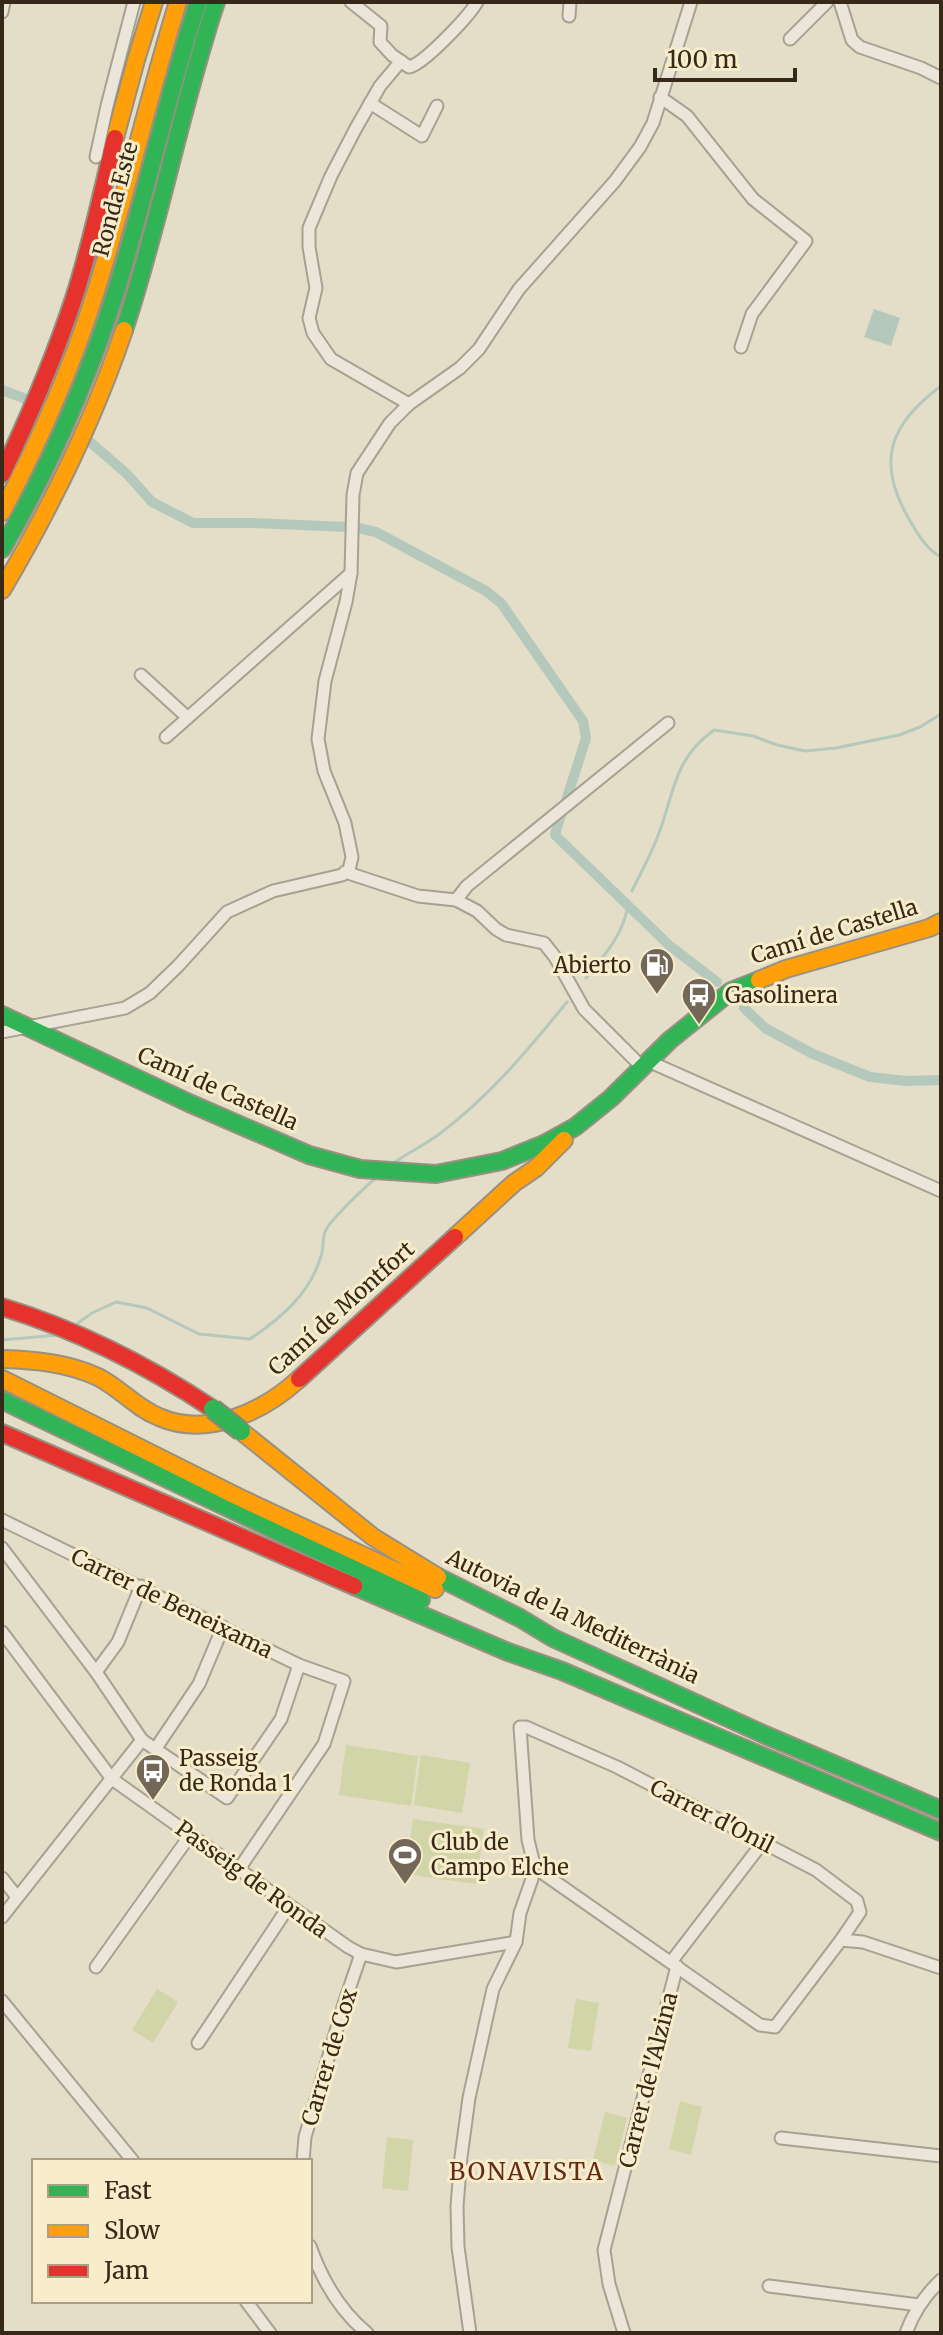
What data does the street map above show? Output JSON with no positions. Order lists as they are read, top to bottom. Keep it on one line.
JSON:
{"streets":{"main road":["Ronda Este","Camí de Castella","Camí de Montfort","Autovia de la Mediterrània"],"street":["Carrer de Beneixama","Carrer d'Onil","Passeig de Ronda","Carrer de Cox","Carrer de l'Alzina"]},"crossings":[["Camí de Castella","Camí de Montfort"],["Carrer de Beneixama","Passeig de Ronda"],["Carrer d'Onil","Carrer de l'Alzina"],["Passeig de Ronda","Carrer de Cox"]],"districts":["BONAVISTA"],"places":{"fuel station":["Abierto"],"bus stop":["Gasolinera","Passeig de Ronda 1"],"sports":["Club de Campo Elche"]},"legend":["Fast","Slow","Jam"],"scale_bar":"100 m"}
